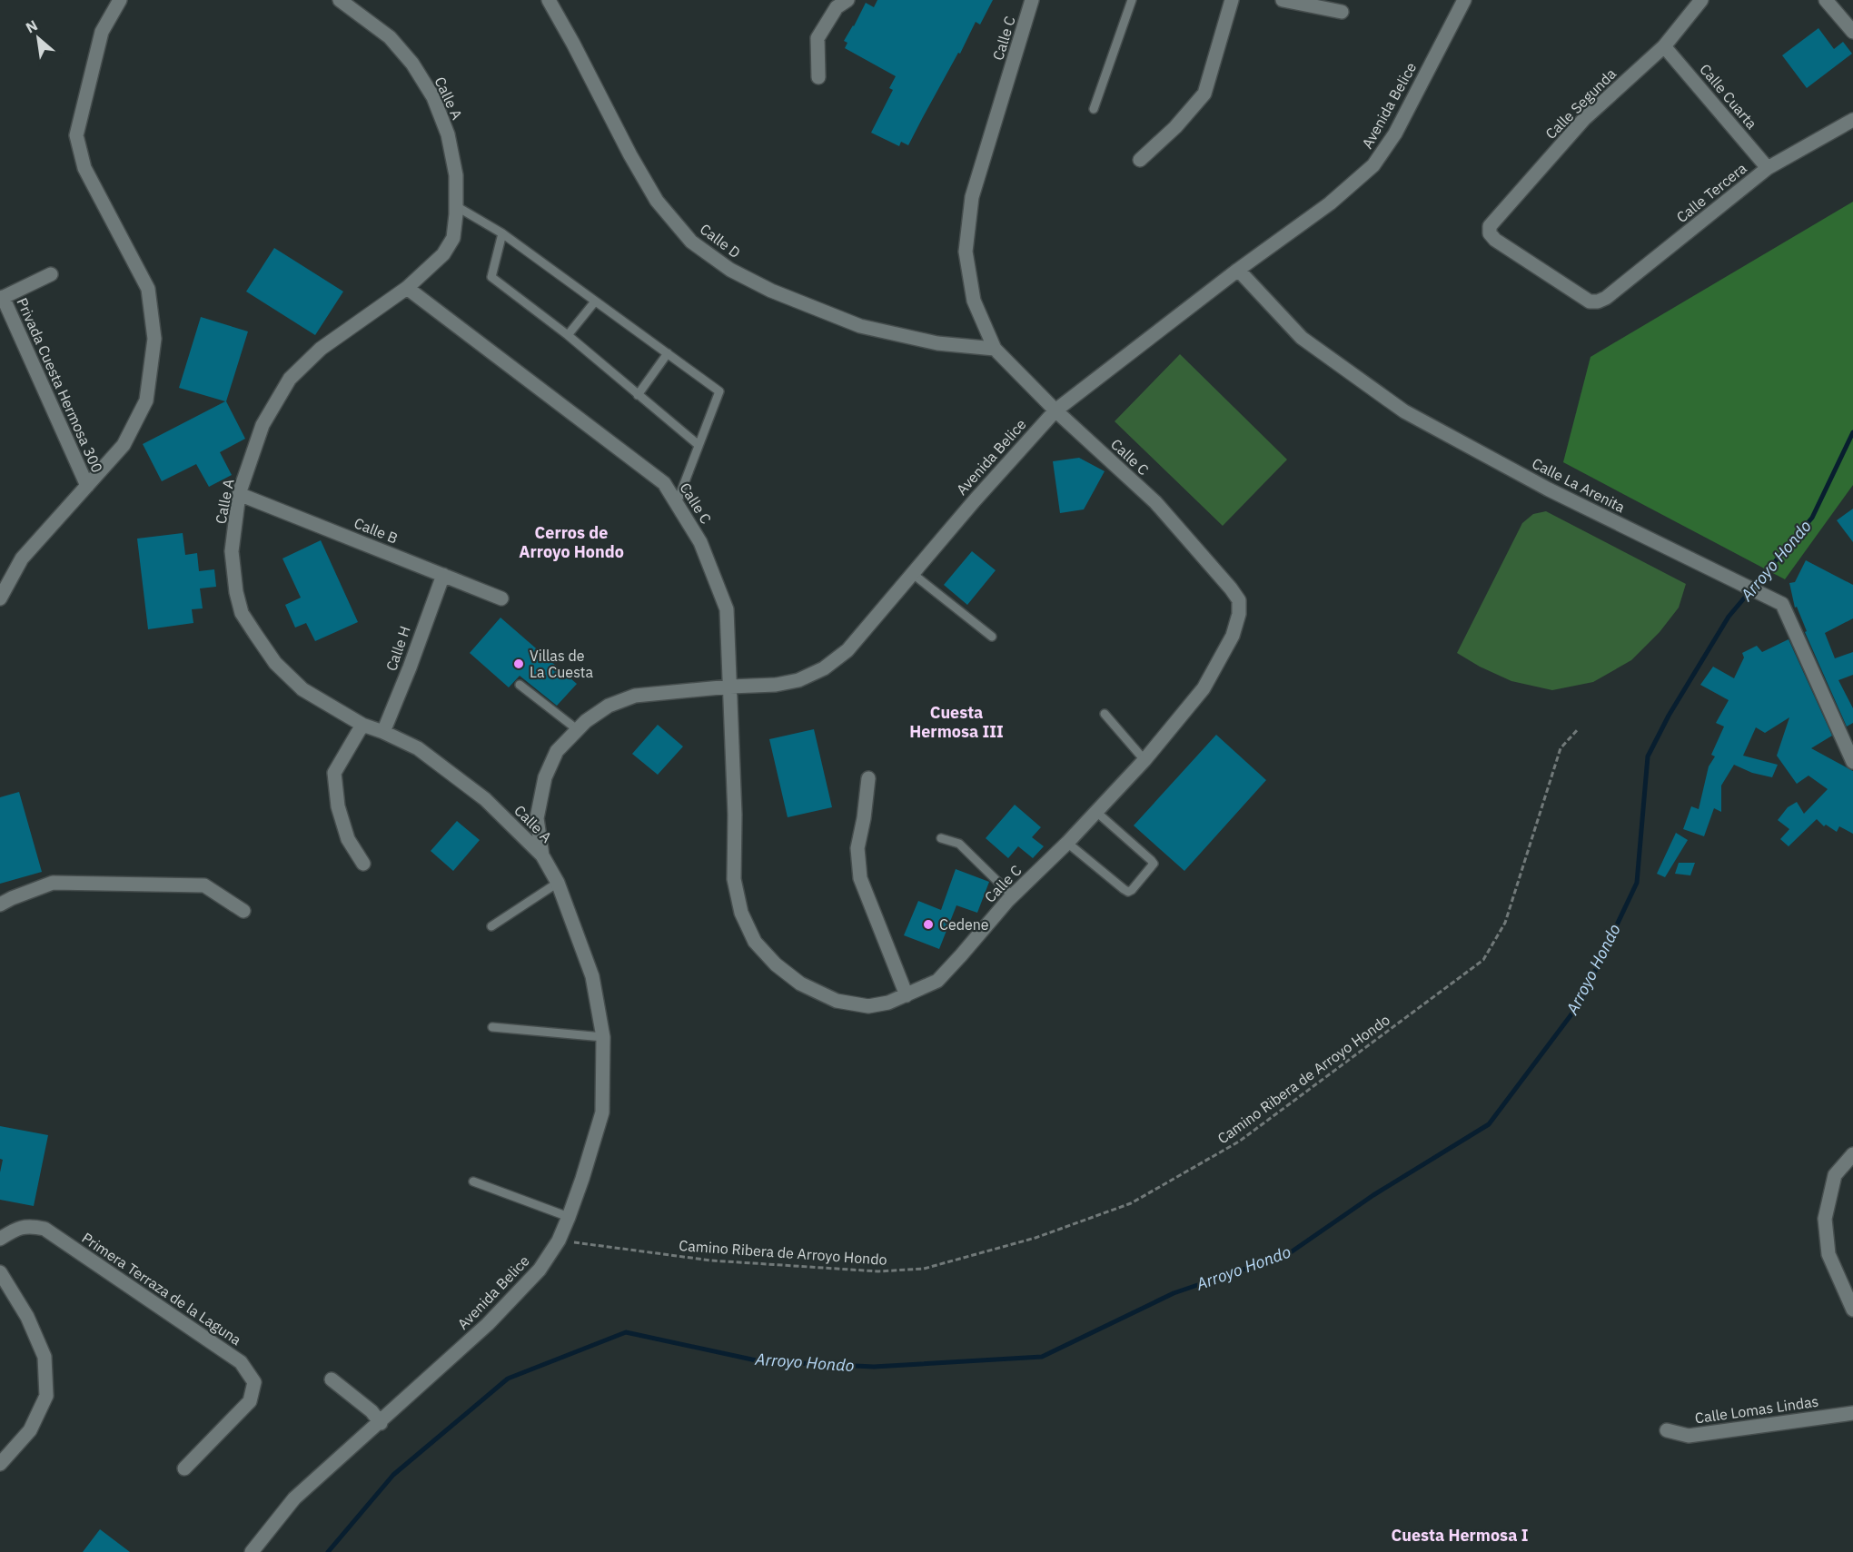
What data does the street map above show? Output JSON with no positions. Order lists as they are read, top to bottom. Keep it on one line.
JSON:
{"streets":{"street":["Calle C","Calle Cuarta","Calle A","Calle Segunda","Avenida Belice","Calle Tercera","Calle D","Privada Cuesta Hermosa 300","Calle La Arenita","Calle B","Calle H","Primera Terraza de la Laguna","Calle Lomas Lindas"],"path":["Camino Ribera de Arroyo Hondo"]},"crossings":[["Calle C","Calle A"],["Calle C","Avenida Belice"],["Calle C","Calle D"],["Calle Cuarta","Calle Segunda"],["Calle Cuarta","Calle Tercera"],["Calle A","Avenida Belice"],["Calle A","Calle B"],["Calle A","Calle H"],["Calle Segunda","Calle Tercera"],["Avenida Belice","Calle La Arenita"],["Avenida Belice","Camino Ribera de Arroyo Hondo"],["Calle B","Calle H"]],"districts":["Cerros de Arroyo Hondo","Cuesta Hermosa III","Cuesta Hermosa I"],"water":["Arroyo Hondo"],"places":["Villas de La Cuesta","Cedene"],"north":"top left"}
